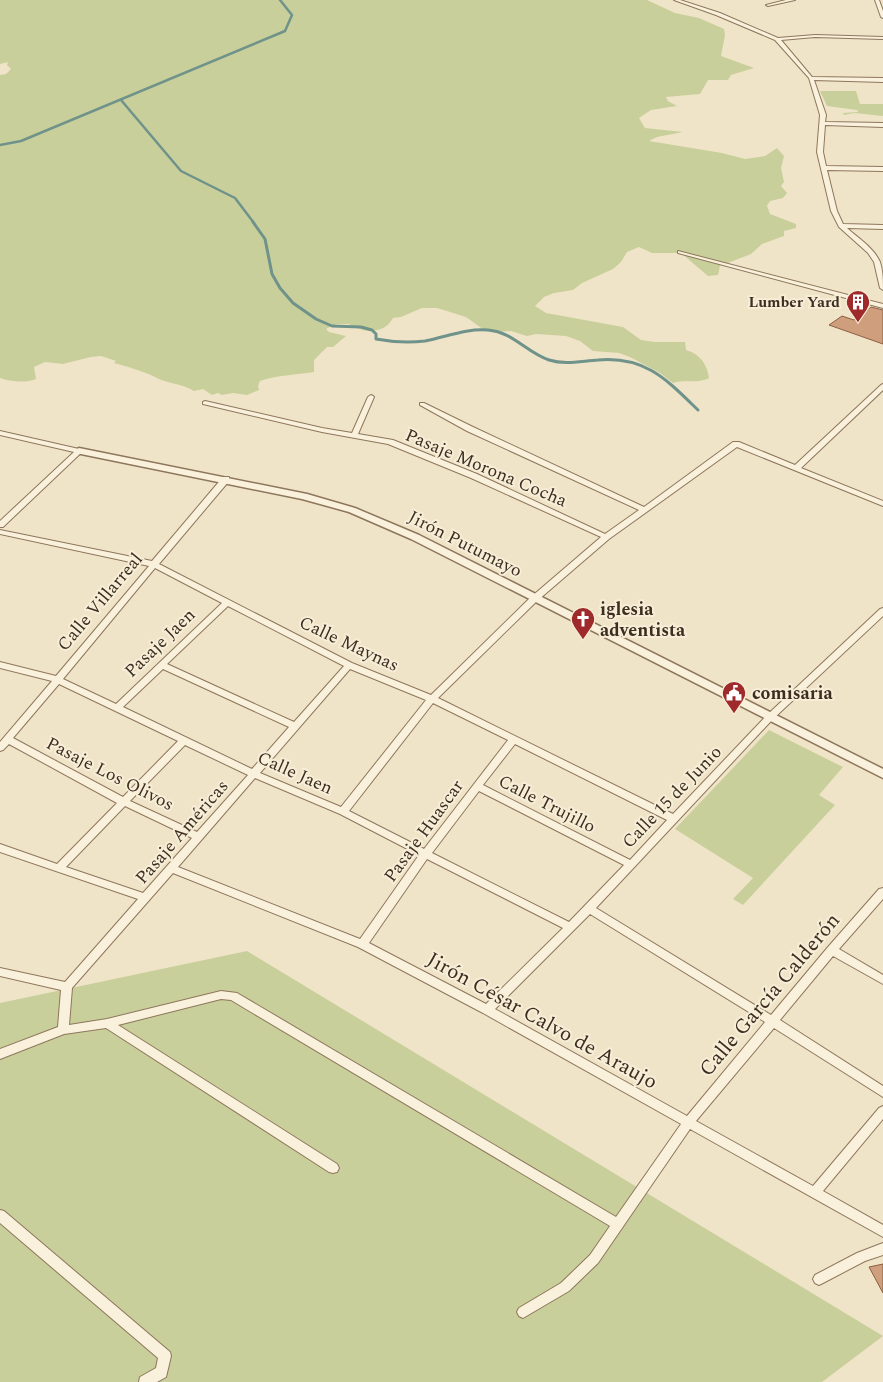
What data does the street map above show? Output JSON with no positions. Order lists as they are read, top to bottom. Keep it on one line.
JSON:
{"streets":{"street":["Pasaje Morona Cocha","Jirón Putumayo","Calle Villarreal","Pasaje Jaen","Calle Maynas","Calle Jaen","Pasaje Los Olivos","Calle 15 de Junio","Calle Trujillo","Pasaje Huascar","Pasaje Américas","Calle García Calderón","Jirón César Calvo de Araujo"]},"crossings":[["Jirón Putumayo","Calle Villarreal"],["Jirón Putumayo","Calle 15 de Junio"],["Calle Villarreal","Calle Maynas"],["Calle Villarreal","Calle Jaen"],["Calle Villarreal","Pasaje Los Olivos"],["Pasaje Jaen","Calle Maynas"],["Pasaje Jaen","Calle Jaen"],["Calle Maynas","Calle 15 de Junio"],["Calle Maynas","Pasaje Huascar"],["Calle Maynas","Pasaje Américas"],["Calle Jaen","Calle 15 de Junio"],["Calle Jaen","Pasaje Huascar"],["Calle Jaen","Pasaje Américas"],["Pasaje Los Olivos","Pasaje Américas"],["Calle 15 de Junio","Calle Trujillo"],["Calle 15 de Junio","Jirón César Calvo de Araujo"],["Calle Trujillo","Pasaje Huascar"],["Pasaje Huascar","Jirón César Calvo de Araujo"],["Pasaje Américas","Jirón César Calvo de Araujo"],["Calle García Calderón","Jirón César Calvo de Araujo"]],"places":{"building":["Lumber Yard"],"church":["iglesia adventista"],"public building":["comisaria"]}}
